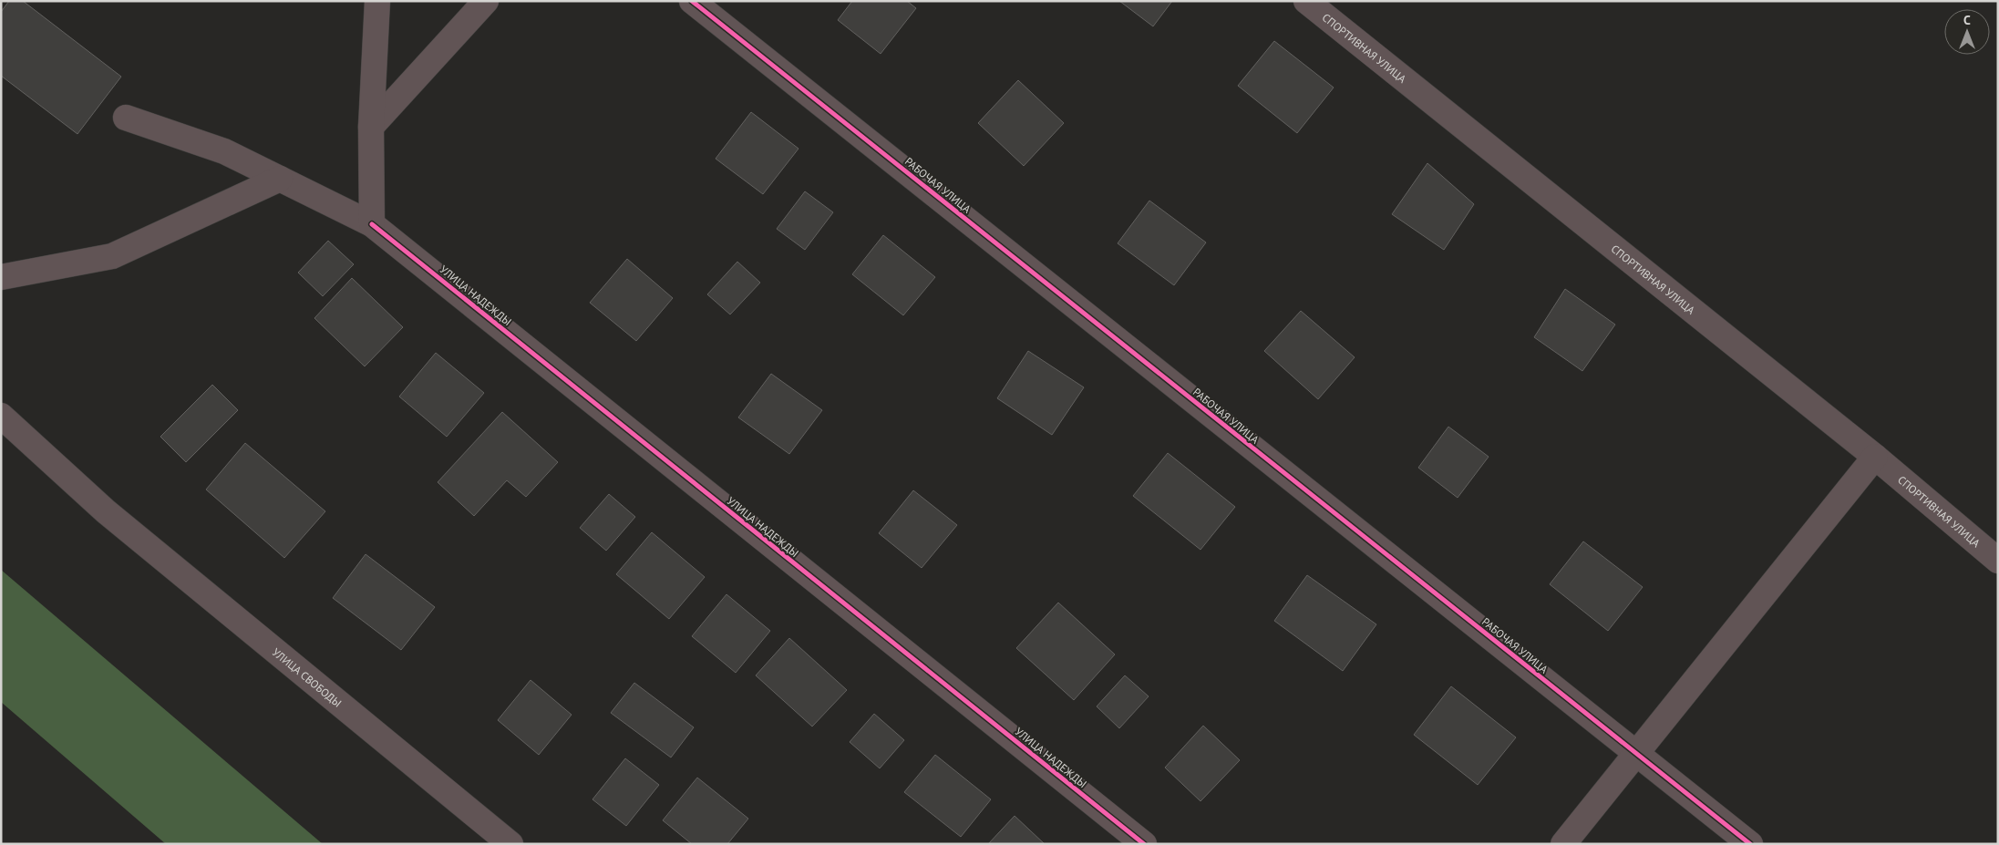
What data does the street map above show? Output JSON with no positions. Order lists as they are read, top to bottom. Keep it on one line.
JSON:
{"streets":{"street":["СПОРТИВНАЯ УЛИЦА","РАБОЧАЯ УЛИЦА","УЛИЦА НАДЕЖДЫ","УЛИЦА СВОБОДЫ"]},"north":"top"}
